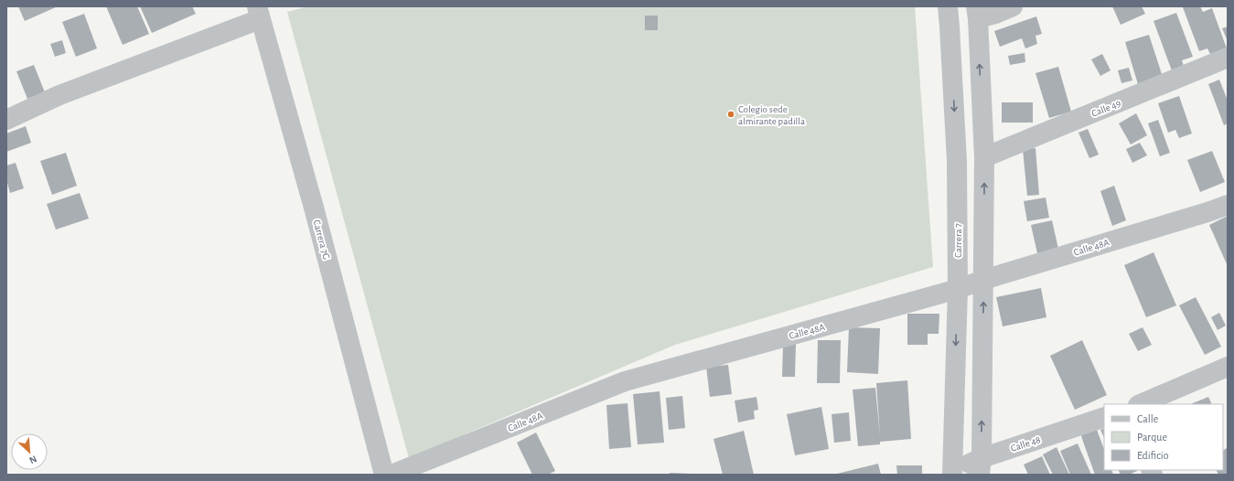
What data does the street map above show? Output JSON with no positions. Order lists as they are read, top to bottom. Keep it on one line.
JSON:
{"streets":{"street":["Calle 49","Carrera 7G","Carrera 7","Calle 48A","Calle 48"]},"crossings":[["Carrera 7","Calle 48A"],["Carrera 7","Calle 48"]],"places":["Colegio sede almirante padilla"],"legend":["Calle","Parque","Edificio"],"north":"bottom right"}
